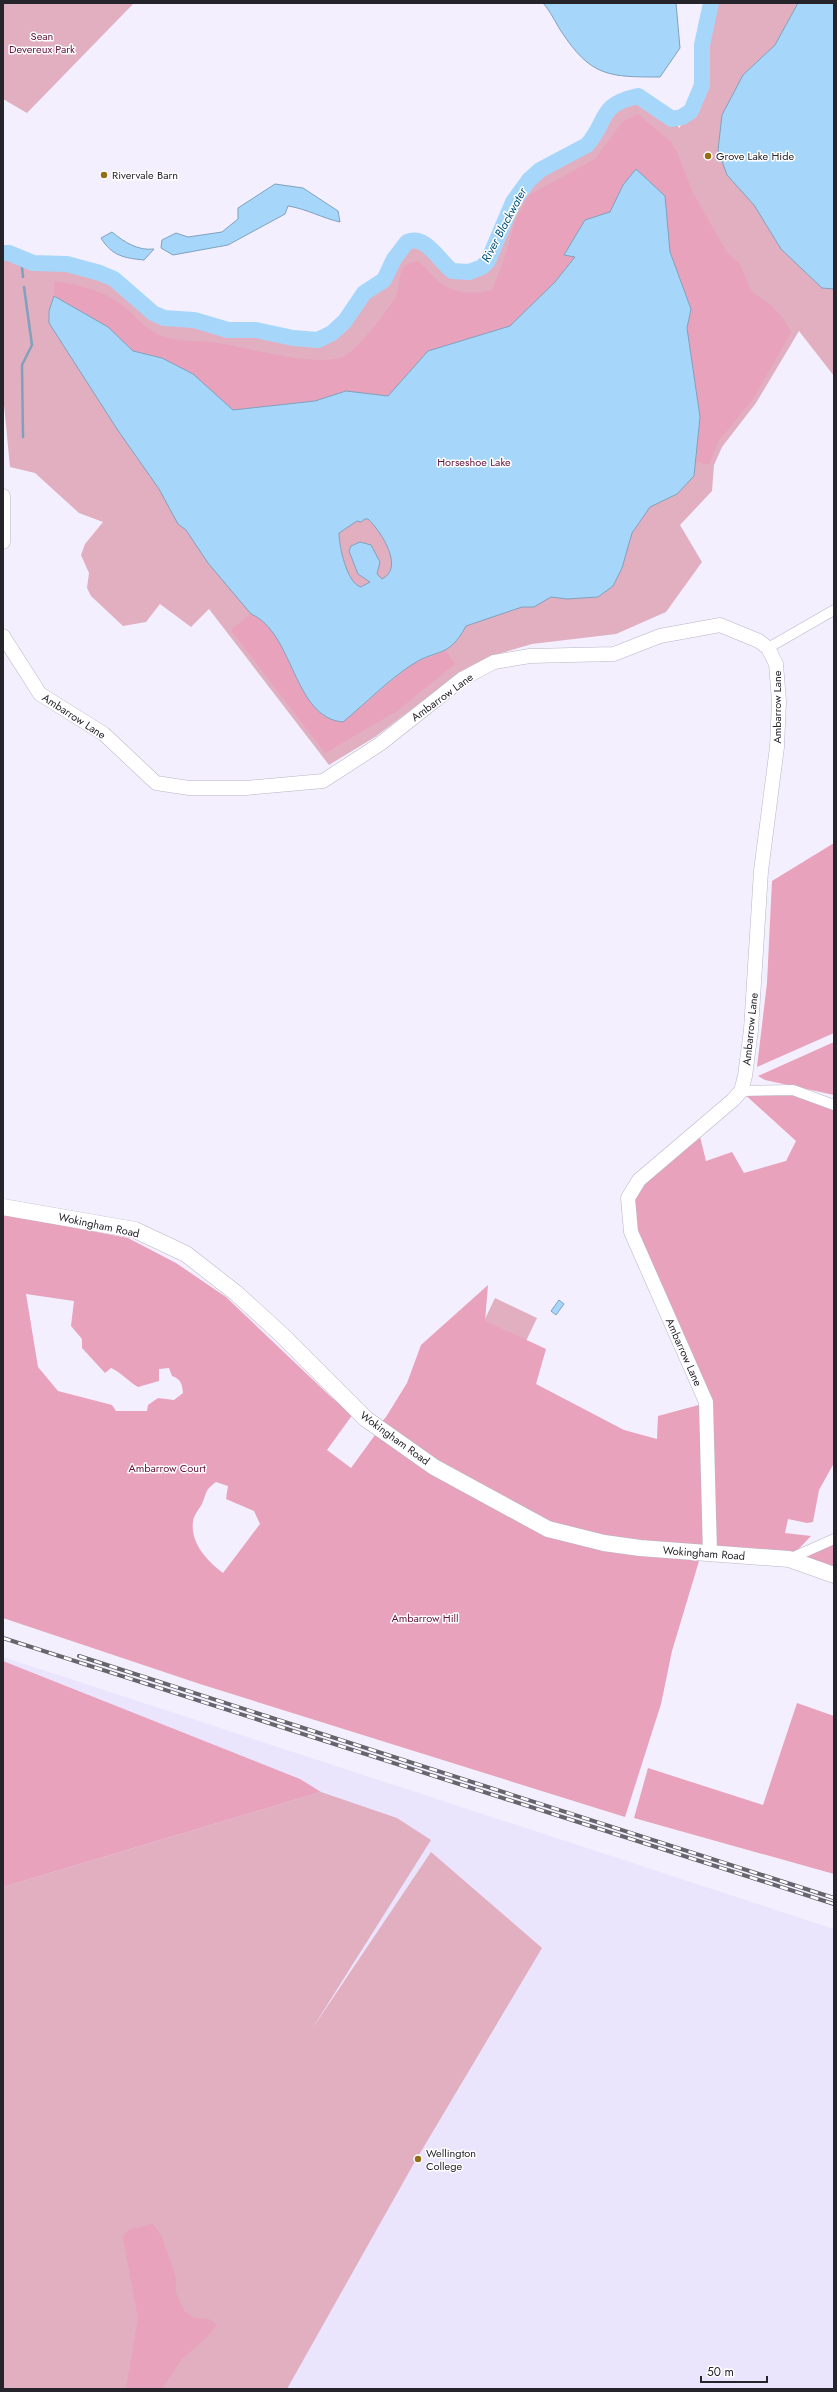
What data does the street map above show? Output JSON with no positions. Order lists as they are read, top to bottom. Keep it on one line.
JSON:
{"streets":{"main road":["Wokingham Road"],"street":["Ambarrow Lane"]},"crossings":[["Ambarrow Lane","Wokingham Road"]],"water":["River Blackwater"],"parks":["Sean Devereux Park","Horseshoe Lake","Ambarrow Court","Ambarrow Hill"],"places":["Grove Lake Hide","Rivervale Barn","Wellington College"],"scale_bar":"50 m"}
